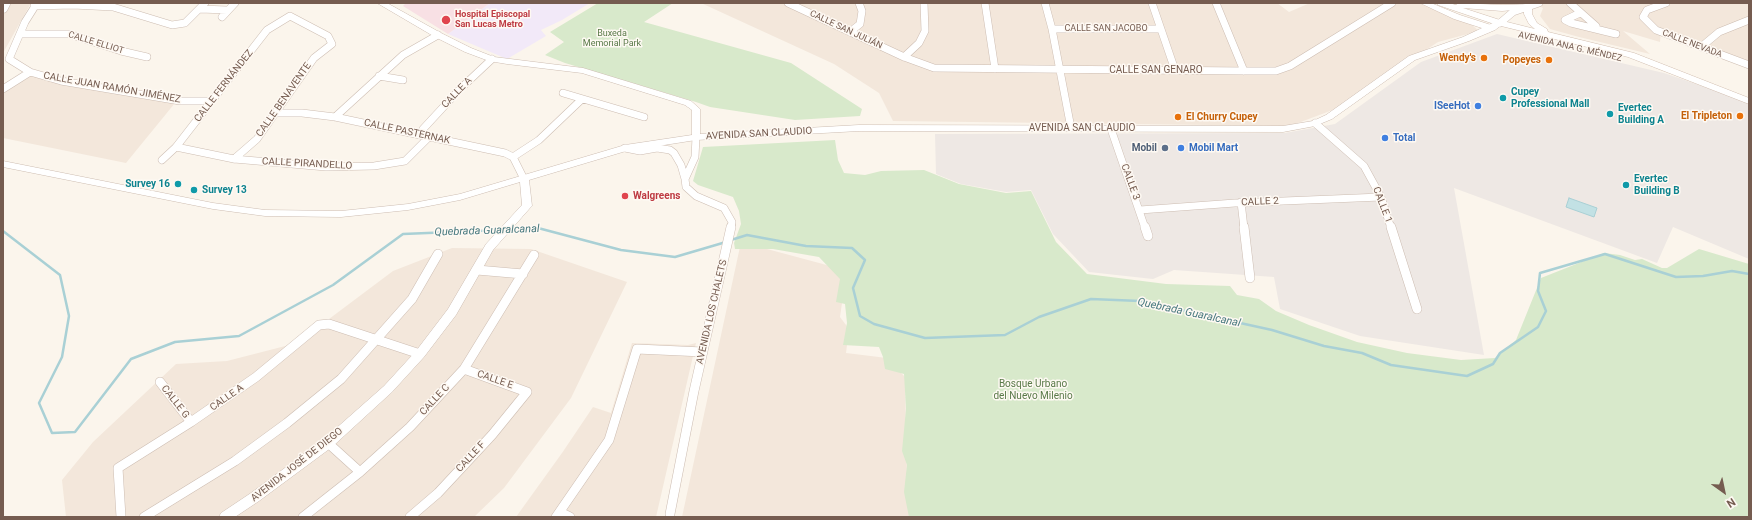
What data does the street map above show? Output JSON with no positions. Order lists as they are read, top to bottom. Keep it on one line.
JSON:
{"streets":{"main road":["AVENIDA ANA G. MÉNDEZ"],"street":["CALLE SAN JACOBO","CALLE SAN JULIÁN","CALLE ELLIOT","CALLE NEVADA","CALLE SAN GENARO","CALLE FERNÁNDEZ","CALLE JUAN RAMÓN JIMÉNEZ","CALLE A","CALLE BENAVENTE","AVENIDA SAN CLAUDIO","CALLE PASTERNAK","CALLE PIRANDELLO","CALLE 3","CALLE 2","CALLE 1","AVENIDA LOS CHALETS","CALLE E","CALLE C","CALLE G","CALLE F","AVENIDA JOSÉ DE DIEGO"]},"crossings":[["CALLE SAN JULIÁN","CALLE SAN GENARO"],["CALLE ELLIOT","CALLE JUAN RAMÓN JIMÉNEZ"],["AVENIDA ANA G. MÉNDEZ","AVENIDA SAN CLAUDIO"],["CALLE FERNÁNDEZ","CALLE JUAN RAMÓN JIMÉNEZ"],["CALLE FERNÁNDEZ","CALLE BENAVENTE"],["CALLE FERNÁNDEZ","CALLE PIRANDELLO"],["CALLE A","CALLE G"],["CALLE A","AVENIDA JOSÉ DE DIEGO"],["CALLE BENAVENTE","CALLE PASTERNAK"],["CALLE BENAVENTE","CALLE PIRANDELLO"],["AVENIDA SAN CLAUDIO","CALLE 3"],["AVENIDA SAN CLAUDIO","CALLE 1"],["AVENIDA SAN CLAUDIO","AVENIDA LOS CHALETS"],["AVENIDA SAN CLAUDIO","AVENIDA JOSÉ DE DIEGO"],["CALLE PASTERNAK","CALLE PIRANDELLO"],["CALLE 3","CALLE 2"],["CALLE 2","CALLE 1"],["CALLE E","CALLE C"],["CALLE E","CALLE F"]],"water":["Quebrada Guaralcanal"],"parks":["Buxeda Memorial Park","Bosque Urbano del Nuevo Milenio"],"places":["Hospital Episcopal San Lucas Metro","Wendy's","Popeyes","Cupey Professional Mall","ISeeHot","Evertec Building A","El Tripleton","El Churry Cupey","Total","Mobil","Mobil Mart","Survey 16","Evertec Building B","Survey 13","Walgreens"],"north":"bottom right"}
